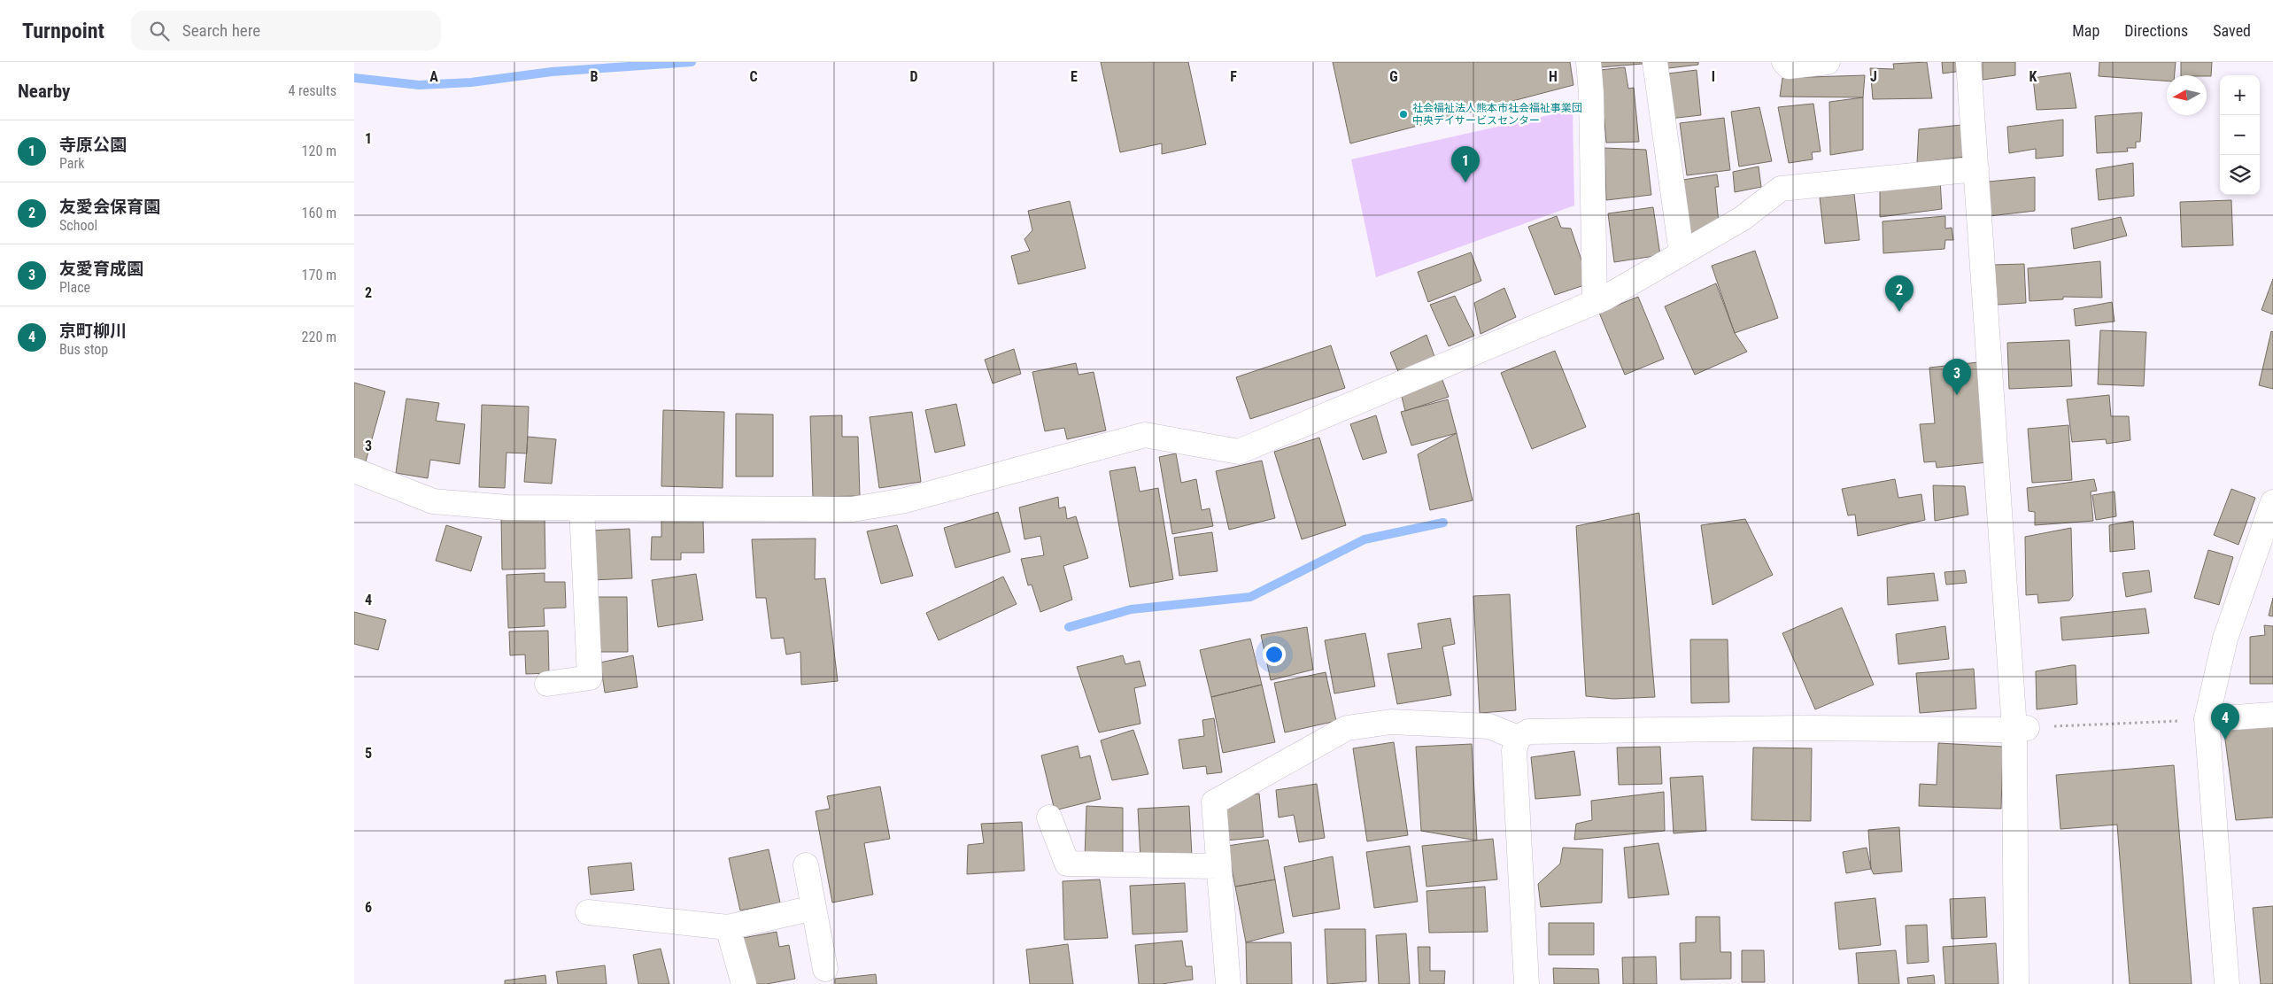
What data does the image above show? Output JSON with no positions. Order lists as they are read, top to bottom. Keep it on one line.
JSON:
{"places":["社会福祉法人熊本市社会福祉事業団 中央デイサービスセンター"],"north":"left","page":{"header":"Turnpoint","search":"Search here","nav":["Map","Directions","Saved"],"heading":["Nearby","4 results"],"map_buttons":["+","−"],"list":[{"mark":"1","name":"寺原公園","note":"Park","value":"120 m"},{"mark":"2","name":"友愛会保育園","note":"School","value":"160 m"},{"mark":"3","name":"友愛育成園","note":"Place","value":"170 m"},{"mark":"4","name":"京町柳川","note":"Bus stop","value":"220 m"}],"pins":["1","2","3","4"]},"grid":{"columns":["A","B","C","D","E","F","G","H","I","J","K"],"rows":["1","2","3","4","5","6"]}}
